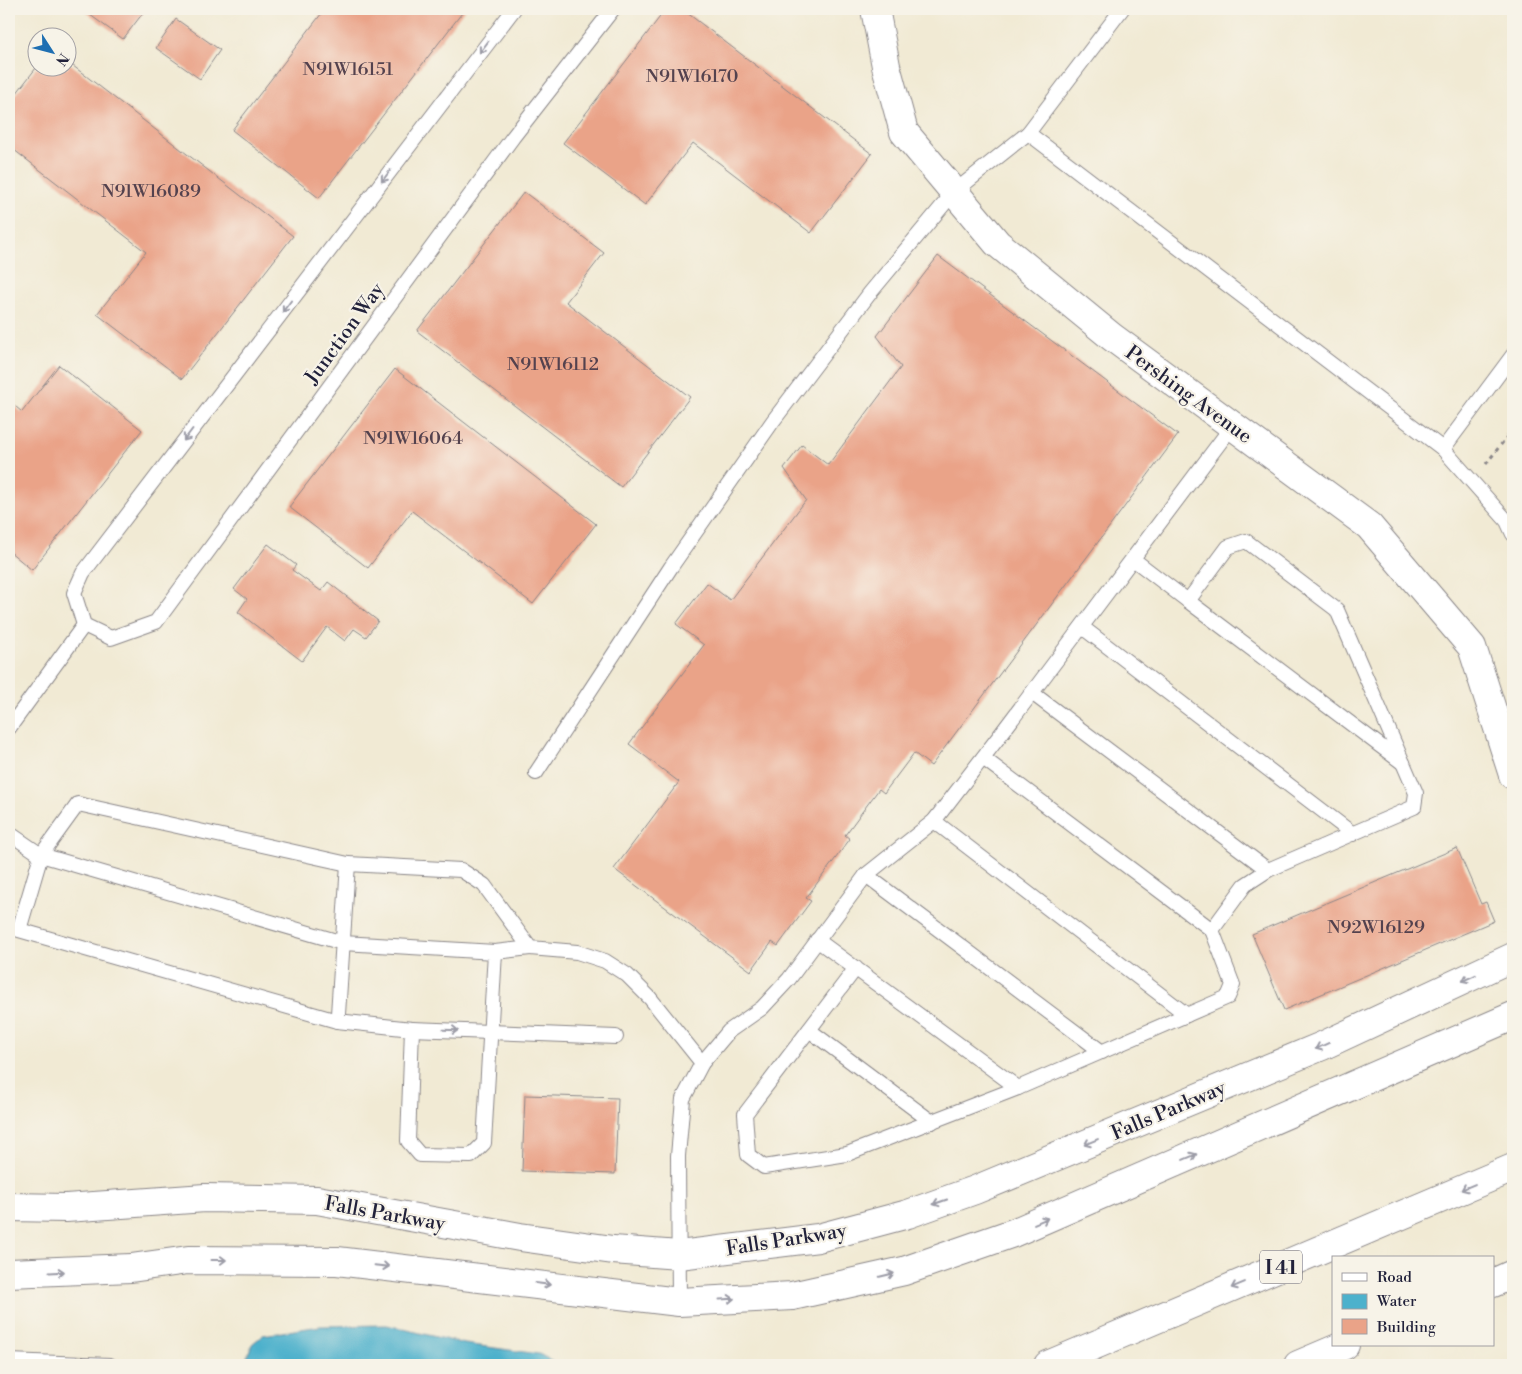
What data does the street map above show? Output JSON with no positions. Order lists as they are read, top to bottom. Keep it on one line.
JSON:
{"streets":{"main road":["Pershing Avenue","Falls Parkway","I 41"],"lane":["Junction Way"]},"house_numbers":["N91W16151","N91W16170","N91W16089","N91W16112","N91W16064","N92W16129"],"legend":["Road","Water","Building"],"north":"bottom right"}
